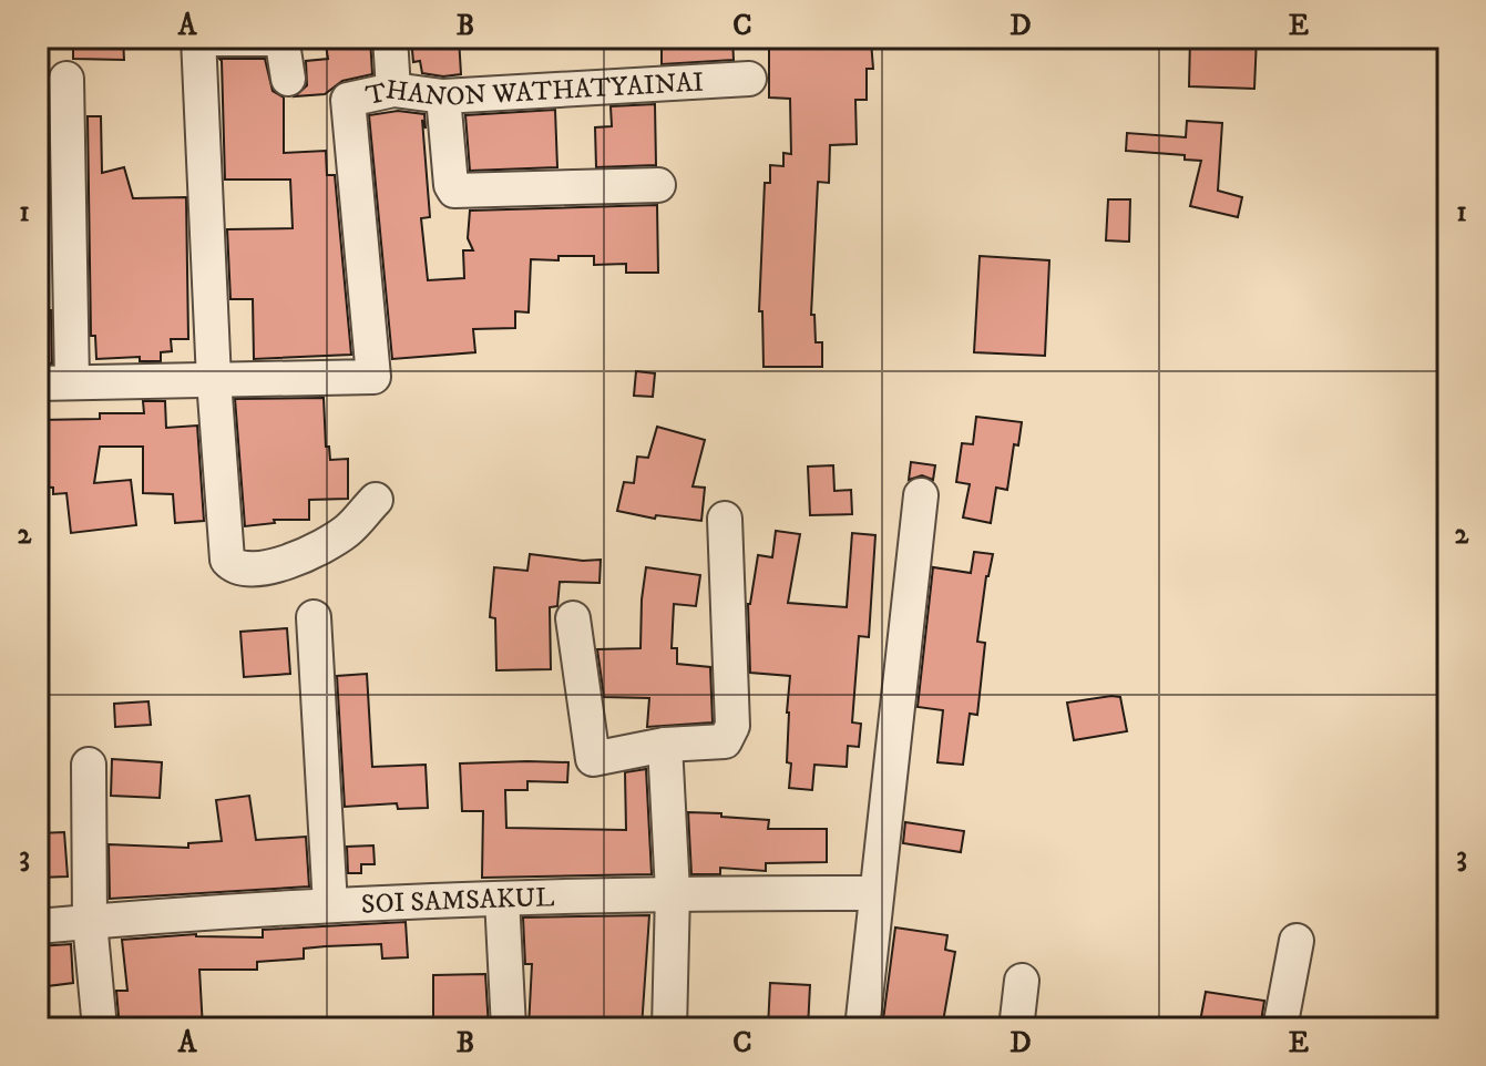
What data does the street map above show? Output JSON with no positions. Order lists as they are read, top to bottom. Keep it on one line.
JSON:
{"streets":{"street":["THANON WATHATYAINAI","SOI SAMSAKUL"]},"grid":{"columns":["A","B","C","D","E"],"rows":["1","2","3"]}}
